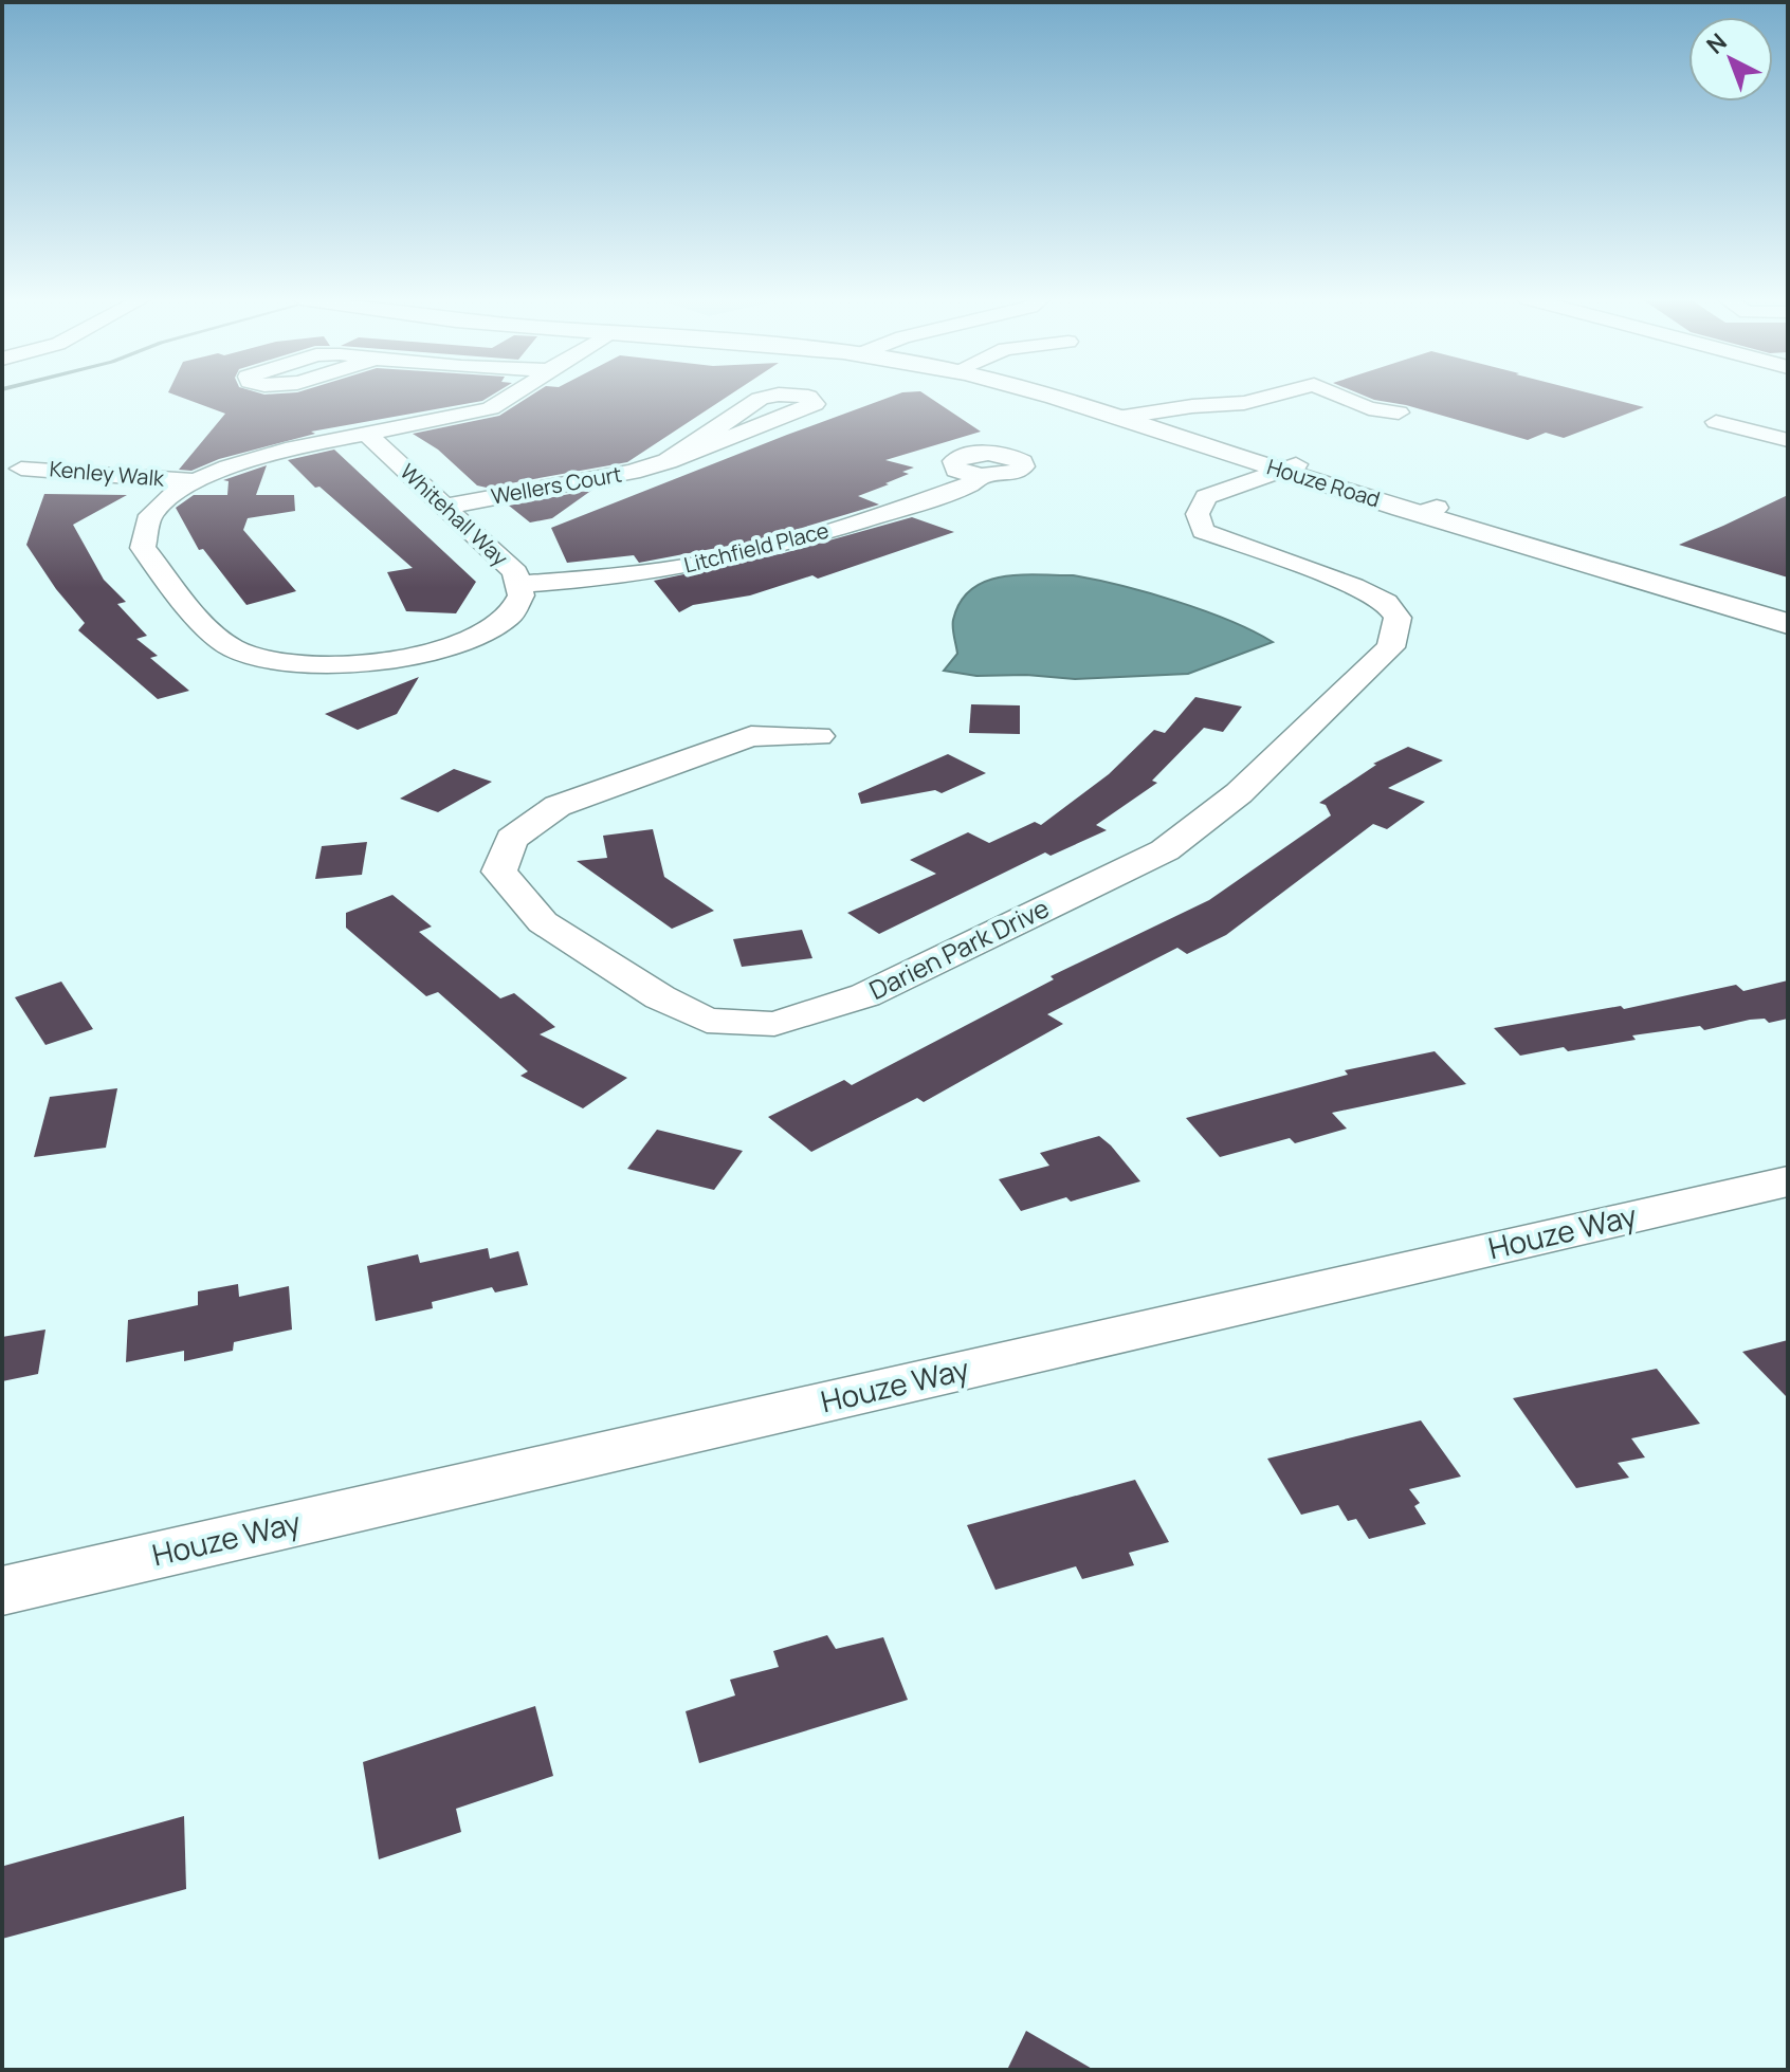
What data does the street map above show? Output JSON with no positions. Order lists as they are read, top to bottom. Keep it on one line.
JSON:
{"streets":{"main road":["Houze Road"],"street":["Kenley Walk","Wellers Court","Whitehall Way","Litchfield Place","Darien Park Drive","Houze Way"]},"crossings":[["Kenley Walk","Whitehall Way"],["Houze Road","Darien Park Drive"],["Wellers Court","Whitehall Way"],["Whitehall Way","Litchfield Place"]],"north":"top left"}
